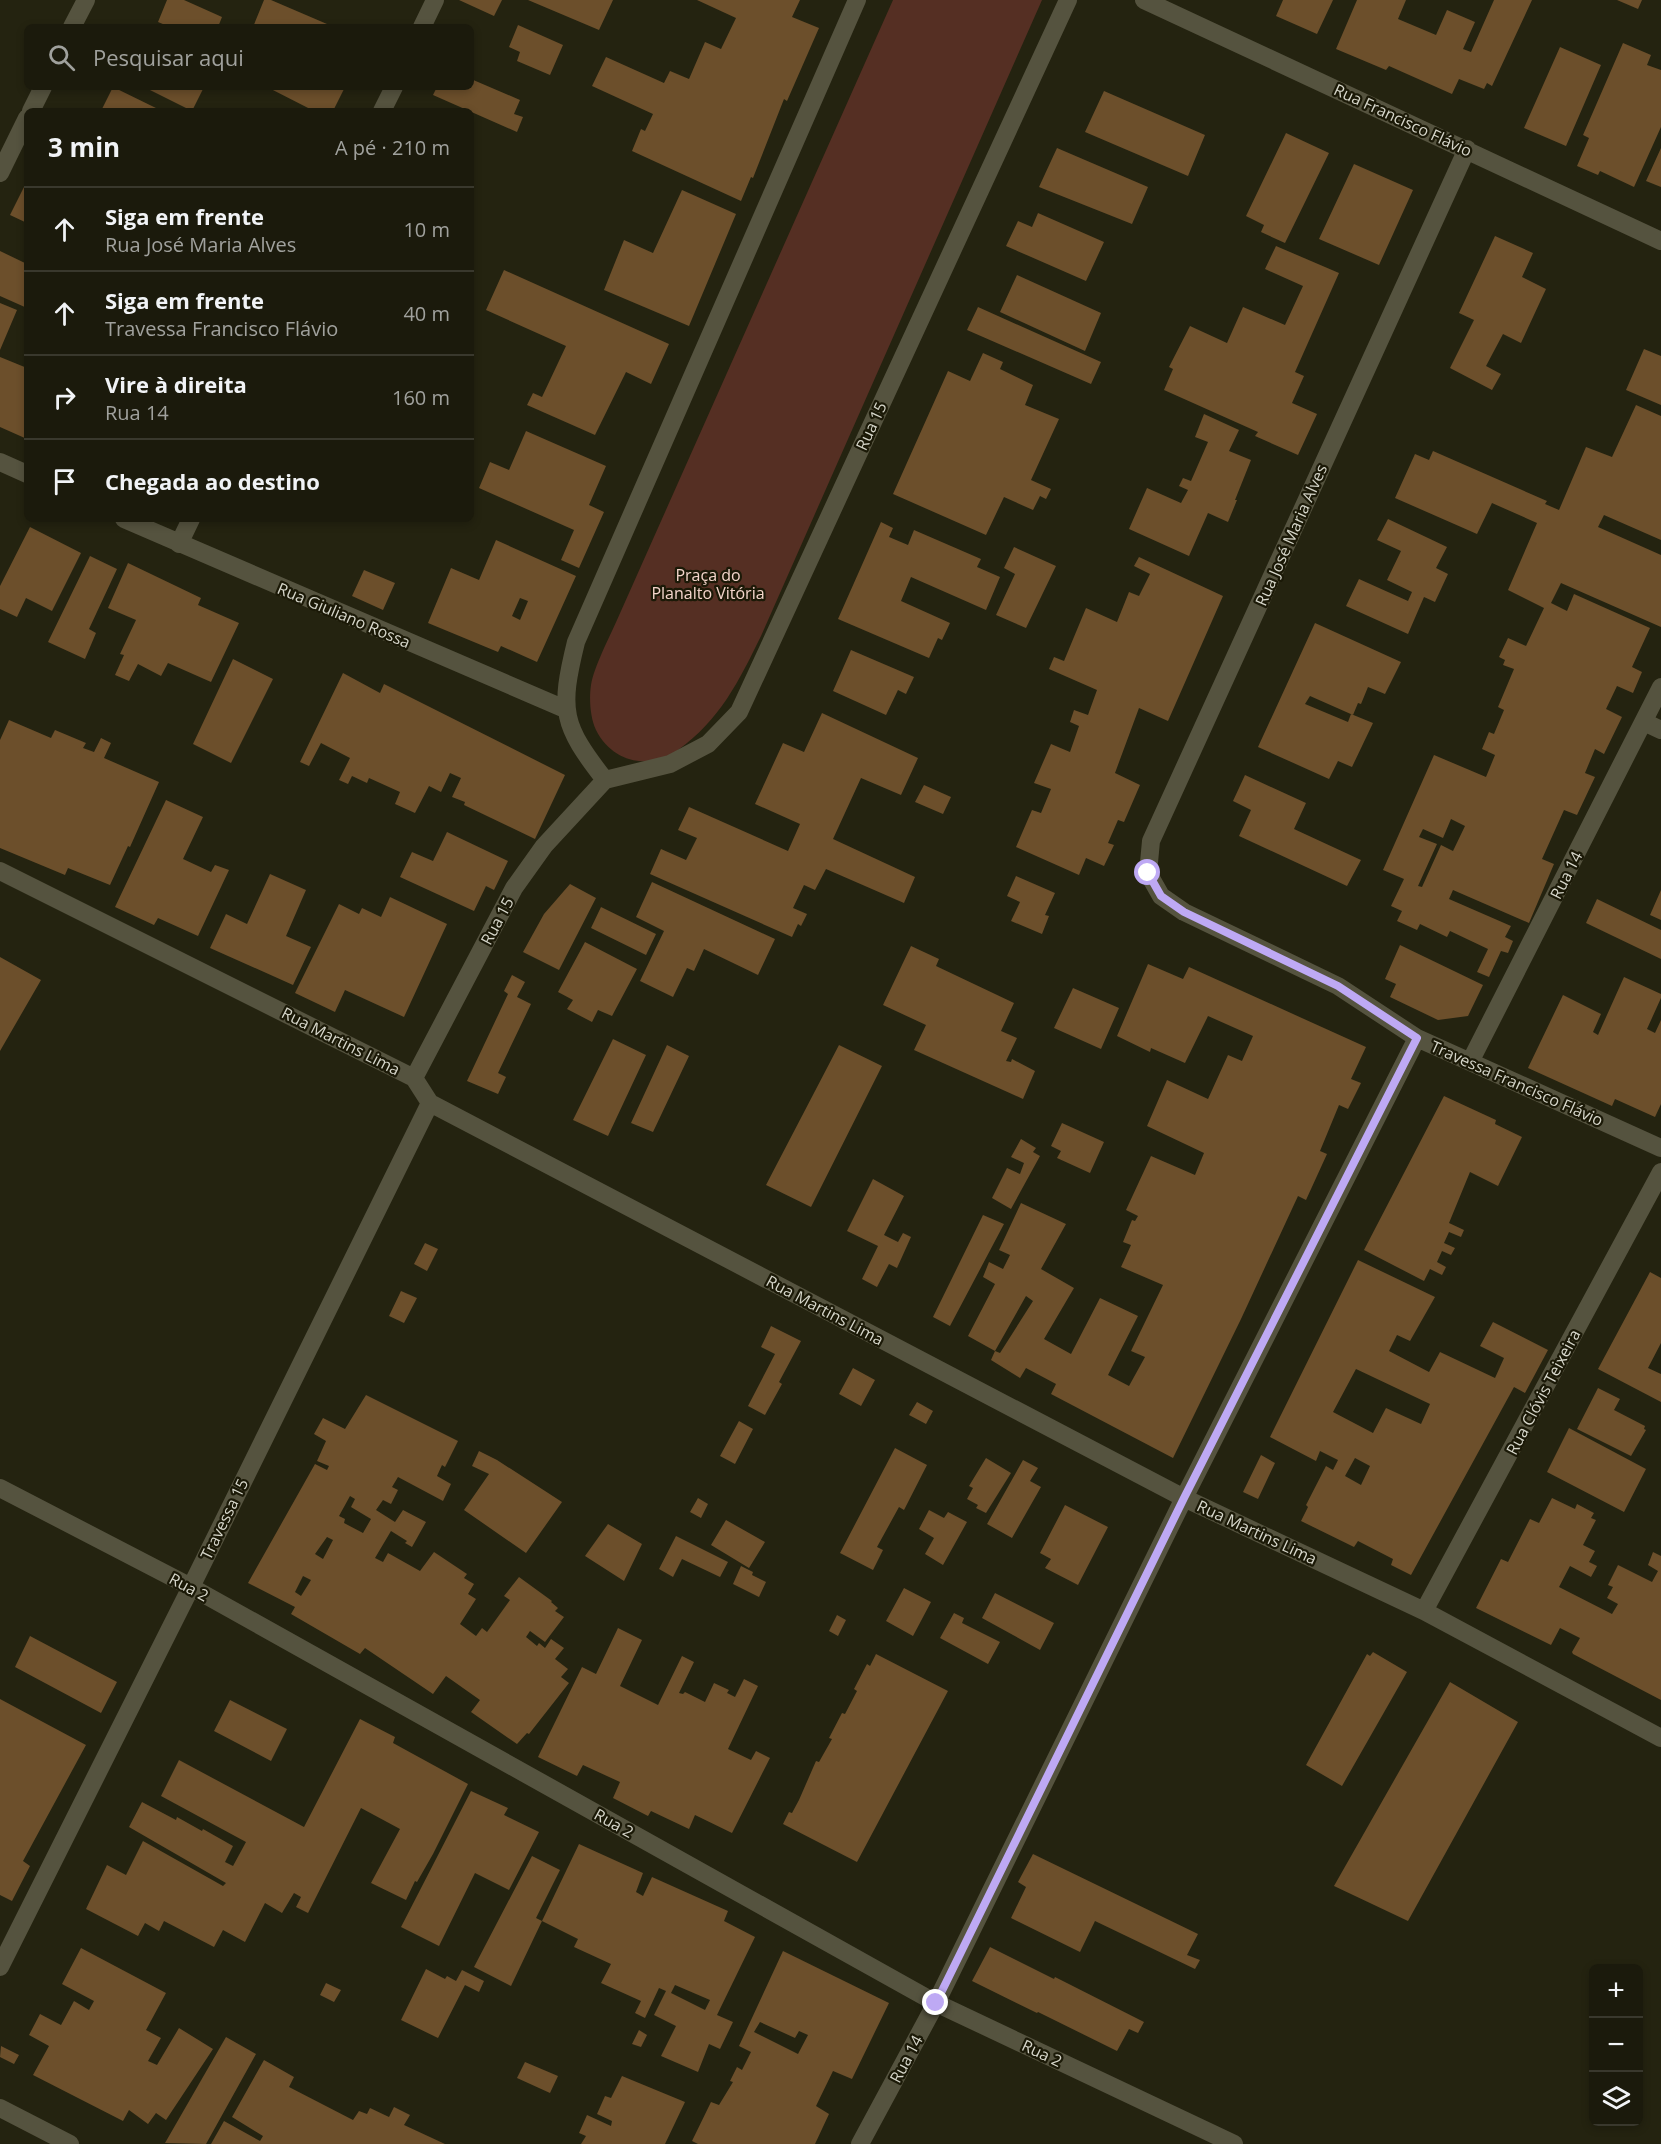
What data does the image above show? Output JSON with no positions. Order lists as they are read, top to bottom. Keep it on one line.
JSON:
{"streets":{"street":["Rua Francisco Flávio","Rua 15","Rua José Maria Alves","Rua Giuliano Rossa","Rua 14","Rua Martins Lima","Travessa Francisco Flávio","Rua Clóvis Teixeira","Travessa 15","Rua 2"]},"crossings":[["Rua Francisco Flávio","Rua José Maria Alves"],["Rua 15","Rua Martins Lima"],["Rua José Maria Alves","Travessa Francisco Flávio"],["Rua 14","Rua Martins Lima"],["Rua 14","Travessa Francisco Flávio"],["Rua 14","Rua 2"],["Rua Martins Lima","Rua Clóvis Teixeira"],["Rua Martins Lima","Travessa 15"],["Travessa 15","Rua 2"]],"parks":["Praça do Planalto Vitória"],"page":{"search":"Pesquisar aqui","heading":["3 min","A pé · 210 m"],"list":[["Siga em frente","Rua José Maria Alves","10 m"],["Siga em frente","Travessa Francisco Flávio","40 m"],["Vire à direita","Rua 14","160 m"],"Chegada ao destino"],"map_buttons":["+","−"]}}
